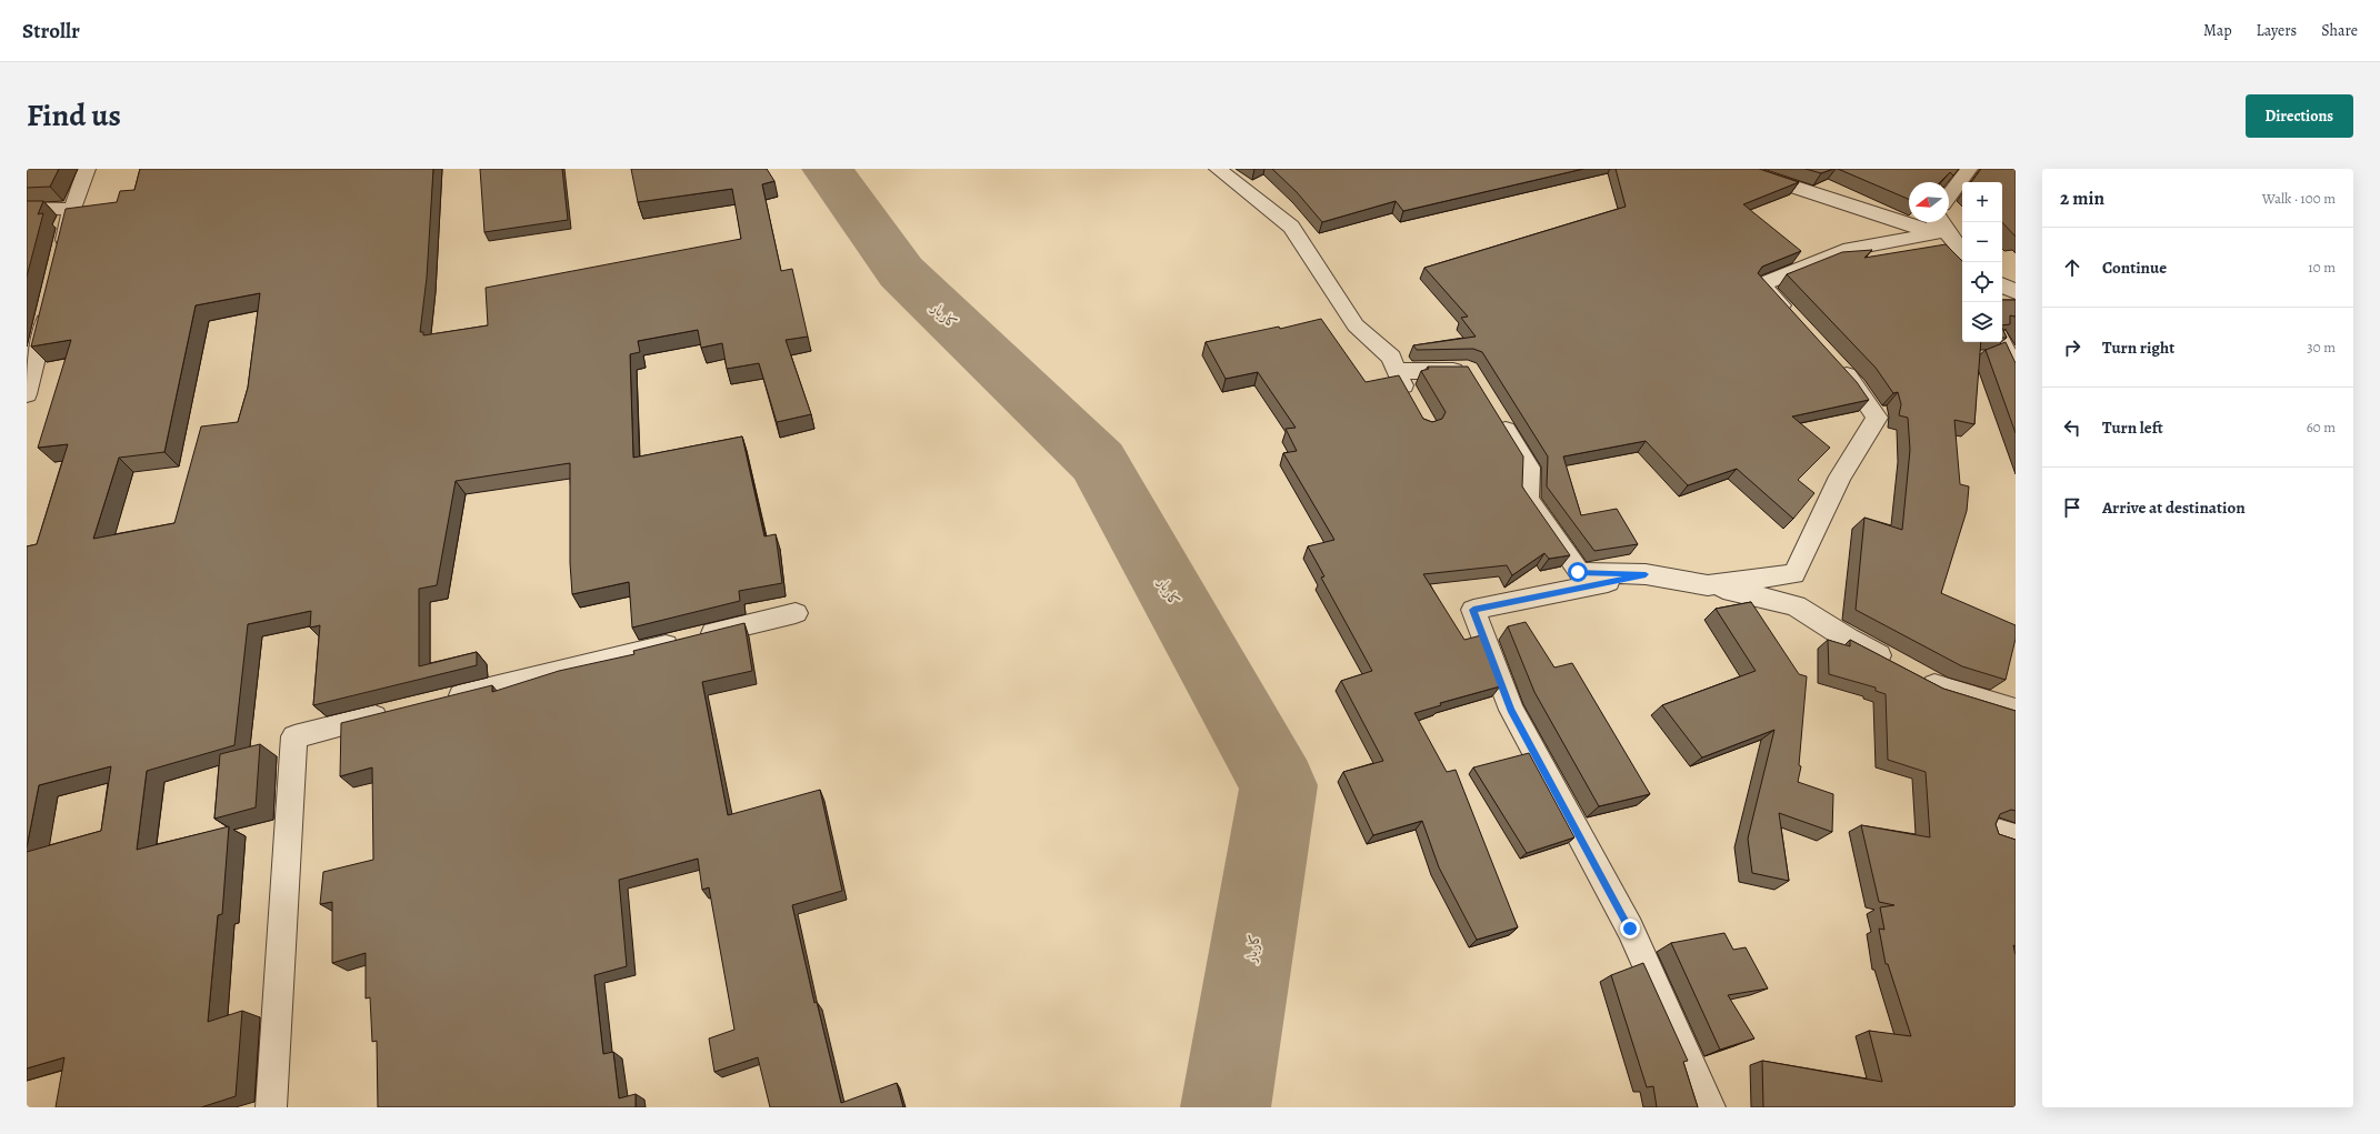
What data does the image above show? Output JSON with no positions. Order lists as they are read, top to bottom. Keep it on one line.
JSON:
{"water":["کاربار"],"north":"left","page":{"header":"Strollr","nav":["Map","Layers","Share"],"title":"Find us","buttons":"Directions","heading":["2 min","Walk · 100 m"],"map_buttons":["+","−"],"list":[["Continue","10 m"],["Turn right","30 m"],["Turn left","60 m"],"Arrive at destination"]}}
